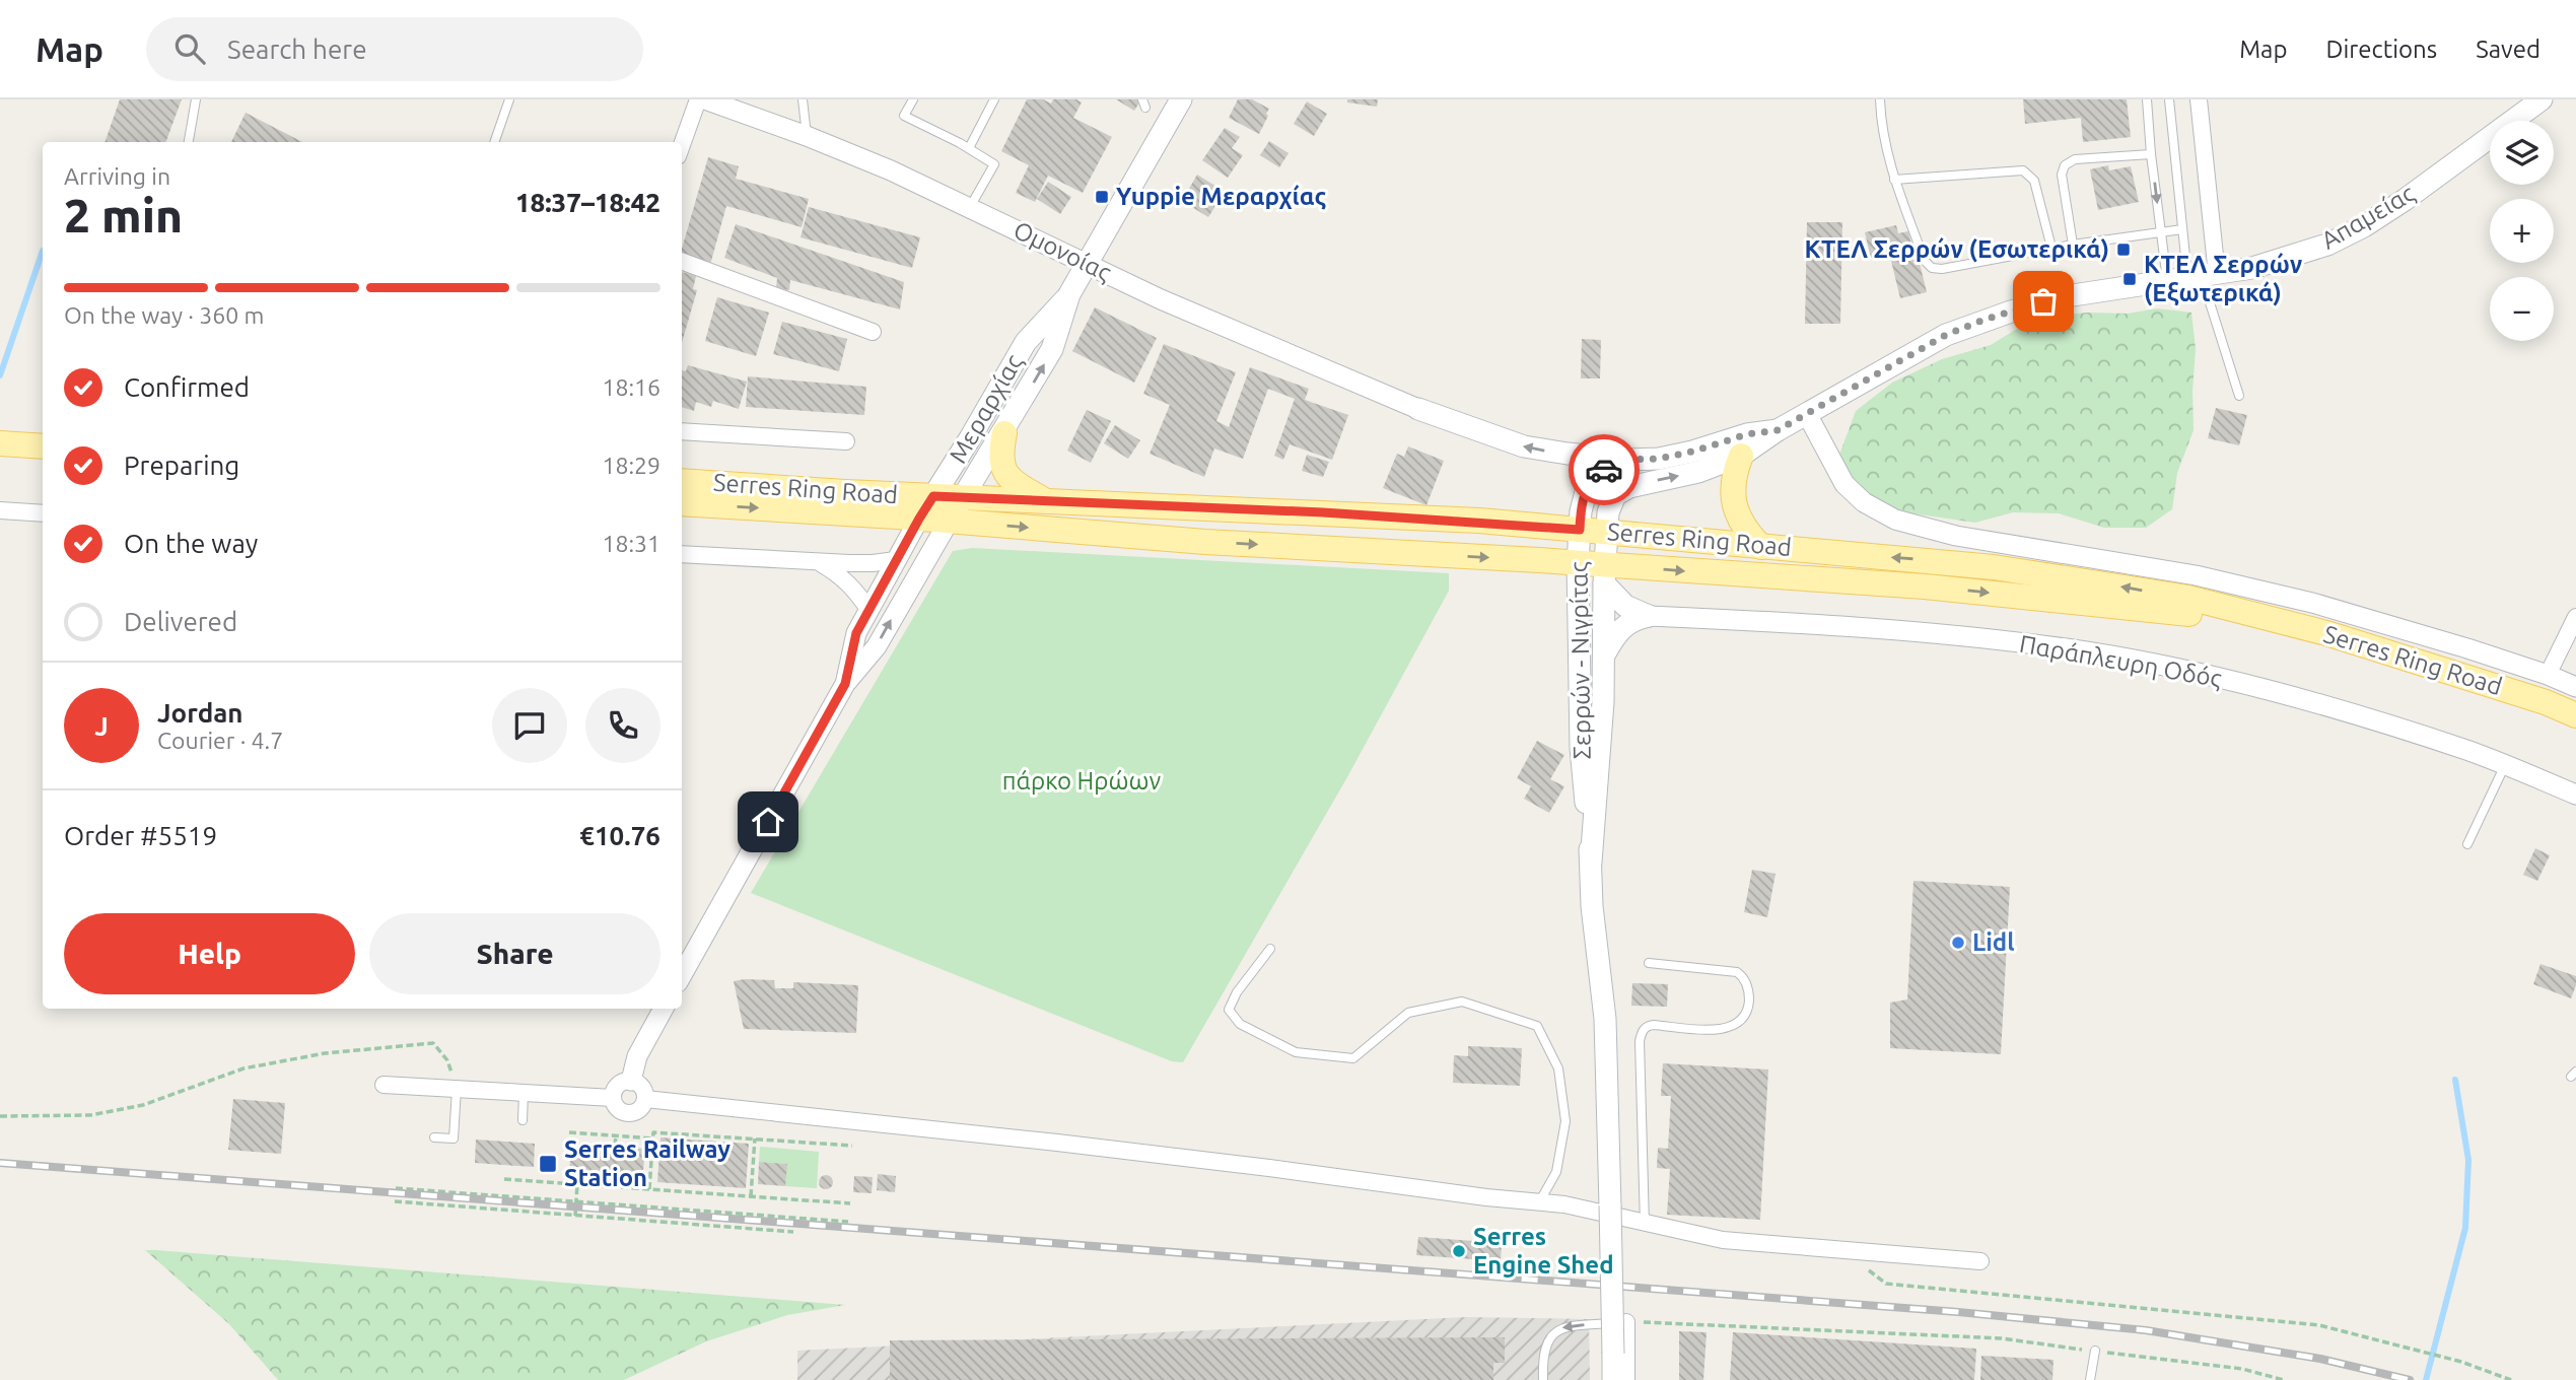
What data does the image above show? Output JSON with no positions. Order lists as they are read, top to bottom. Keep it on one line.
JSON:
{"streets":{"main road":["Απαμείας","Μεραρχίας","Serres Ring Road","Σερρών - Νιγρίτας"],"street":["Ομονοίας","Παράπλευρη Οδός"]},"crossings":[["Απαμείας","Σερρών - Νιγρίτας"],["Ομονοίας","Μεραρχίας"],["Μεραρχίας","Serres Ring Road"],["Serres Ring Road","Σερρών - Νιγρίτας"]],"parks":["πάρκο Ηρώων"],"places":{"transit":["Yuppie Μεραρχίας","ΚΤΕΛ Σερρών (Εσωτερικά)","ΚΤΕΛ Σερρών (Εξωτερικά)","Serres Railway Station"],"other":["Lidl","Serres Engine Shed"]},"page":{"header":"Map","search":"Search here","nav":["Map","Directions","Saved"],"map_buttons":["+","−"],"heading":["2 min","Arriving in","18:37–18:42"],"panel":["Jordan","Courier · 4.7","Order #5519","€10.76"],"bar":"On the way · 360 m","list":[["Confirmed","18:16"],["Preparing","18:29"],["On the way","18:31"],"Delivered"],"round":"J","buttons":["Help","Share"]}}
